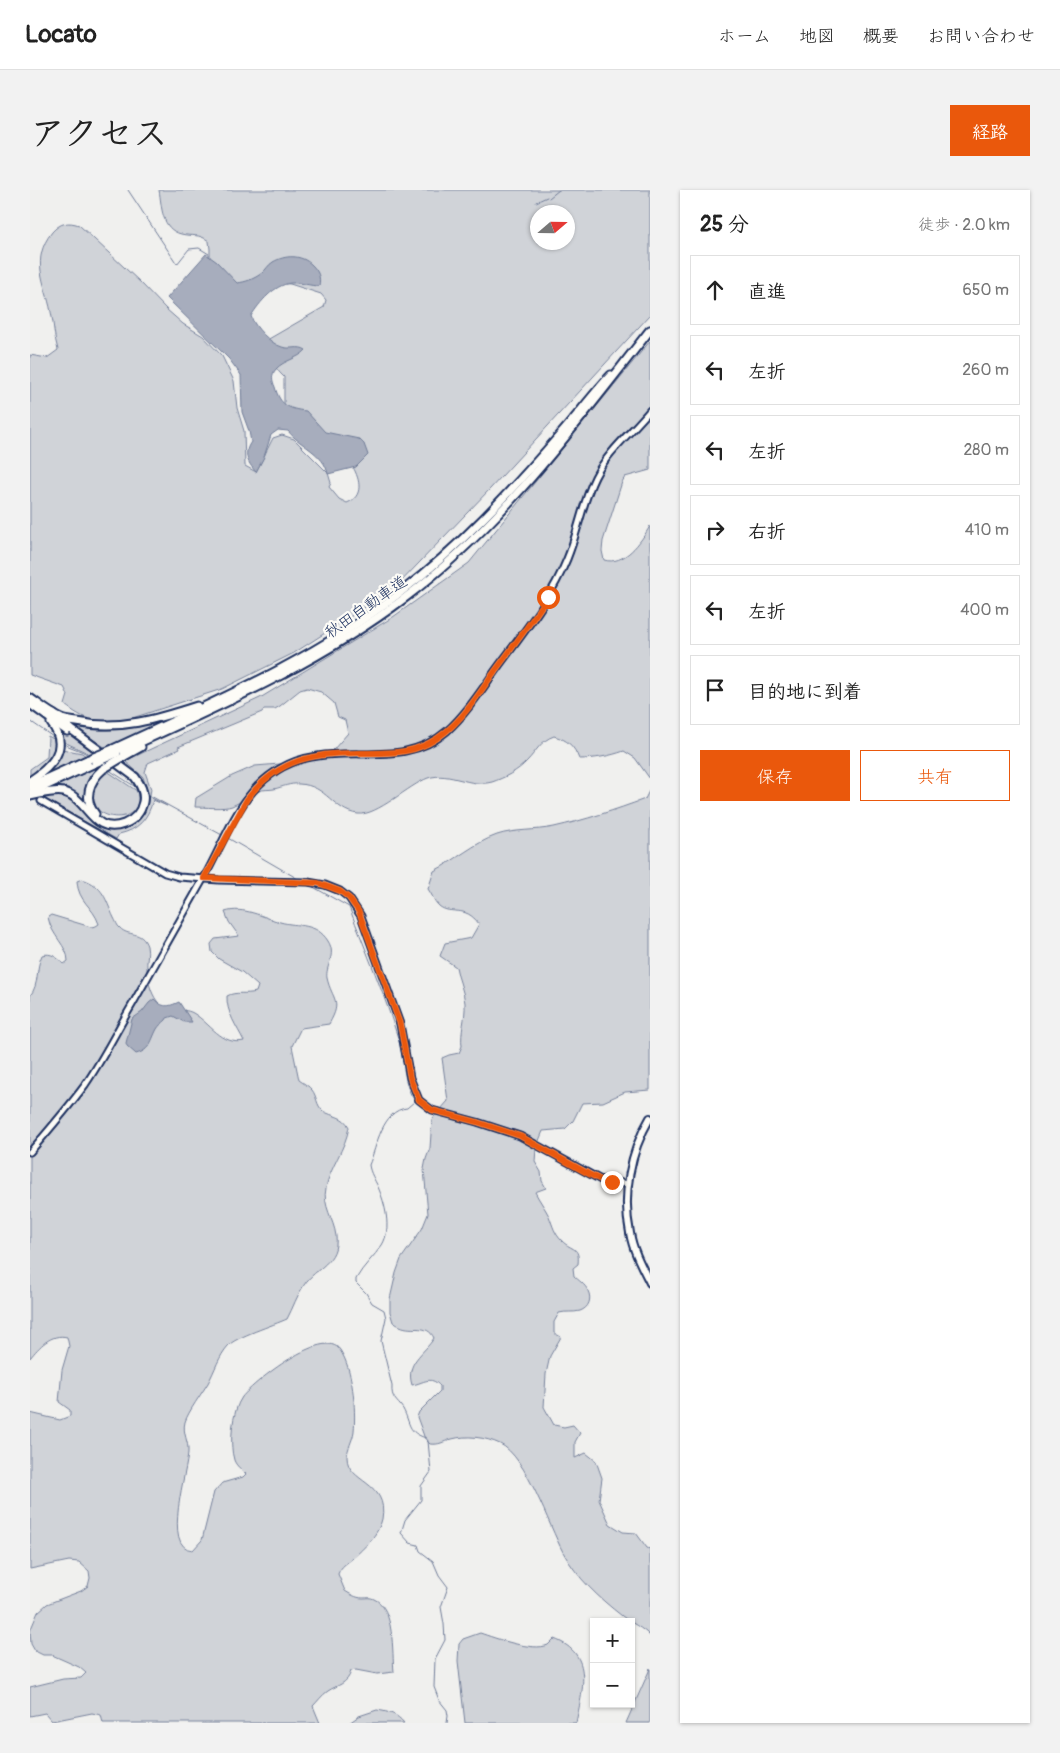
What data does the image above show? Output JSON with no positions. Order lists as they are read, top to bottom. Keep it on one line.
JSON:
{"streets":{"highway":["秋田自動車道"]},"north":"right","page":{"header":"Locato","nav":["ホーム","地図","概要","お問い合わせ"],"title":"アクセス","buttons":["経路",["保存","共有"]],"heading":["25 分","徒歩 · 2.0 km"],"list":[["直進","650 m"],["左折","260 m"],["左折","280 m"],["右折","410 m"],["左折","400 m"],"目的地に到着"],"map_buttons":["+","−"]}}
